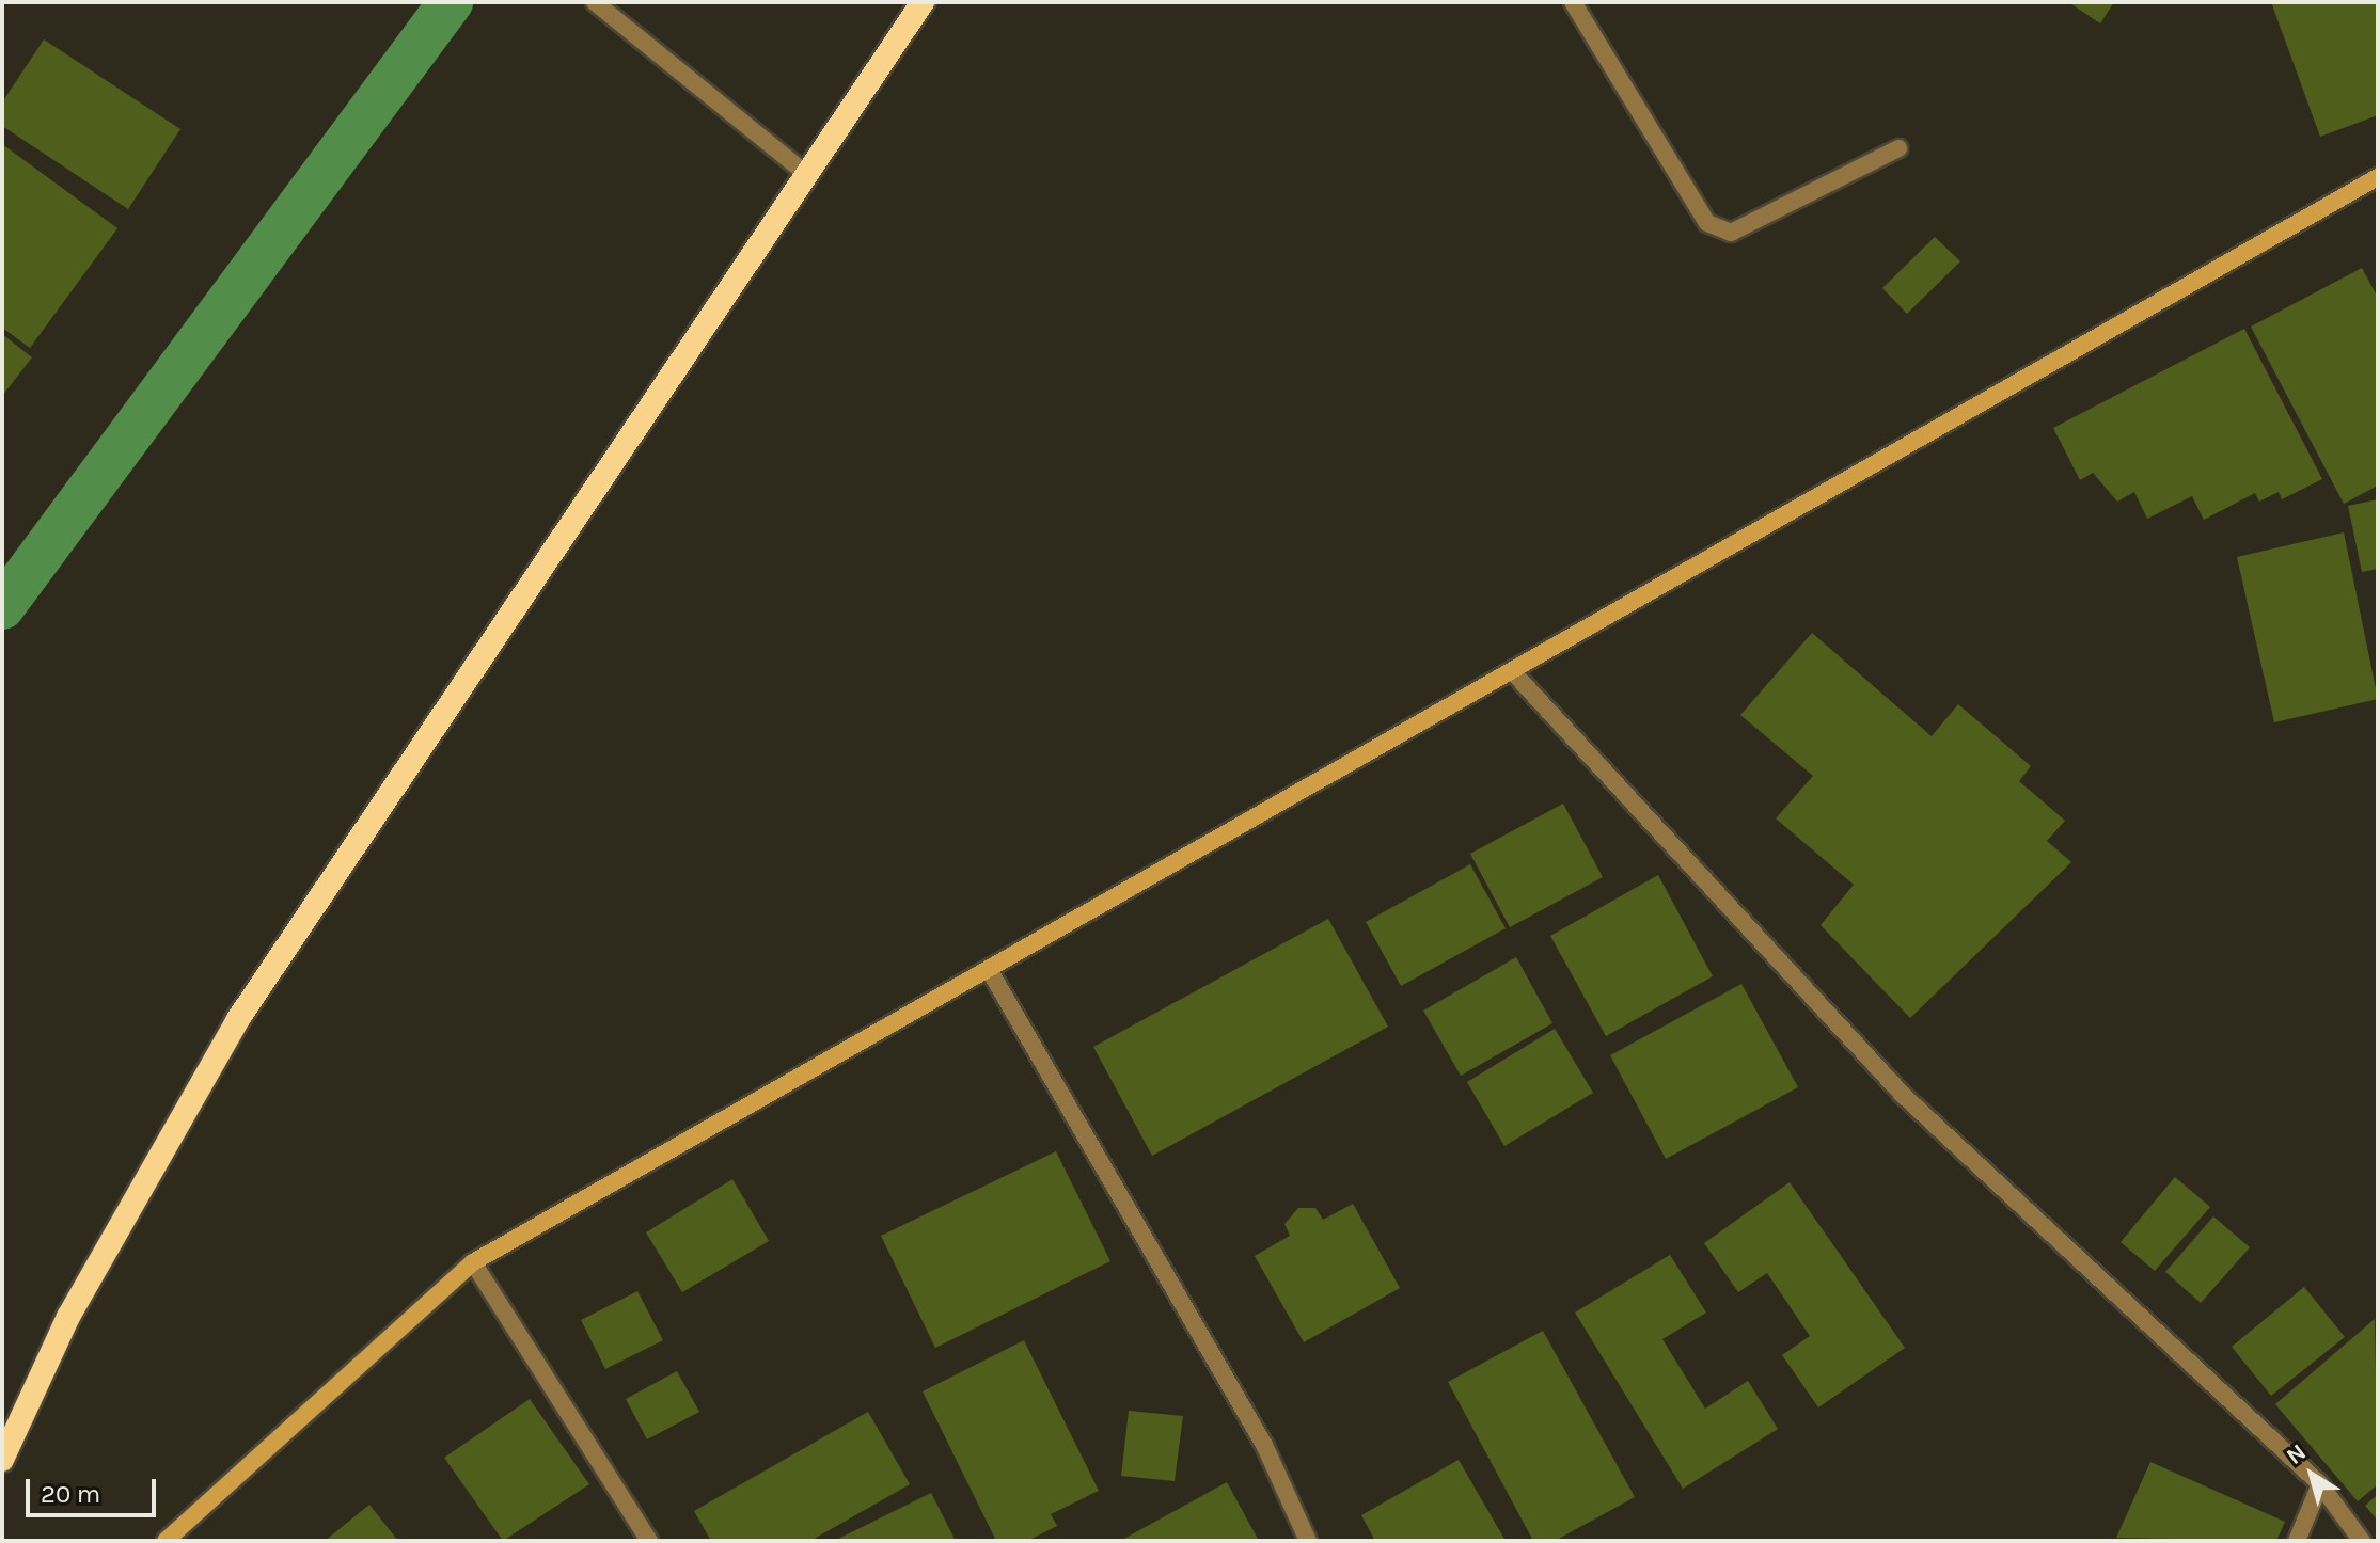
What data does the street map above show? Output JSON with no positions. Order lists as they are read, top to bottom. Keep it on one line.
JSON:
{"scale_bar":"20 m","north":"top left"}
